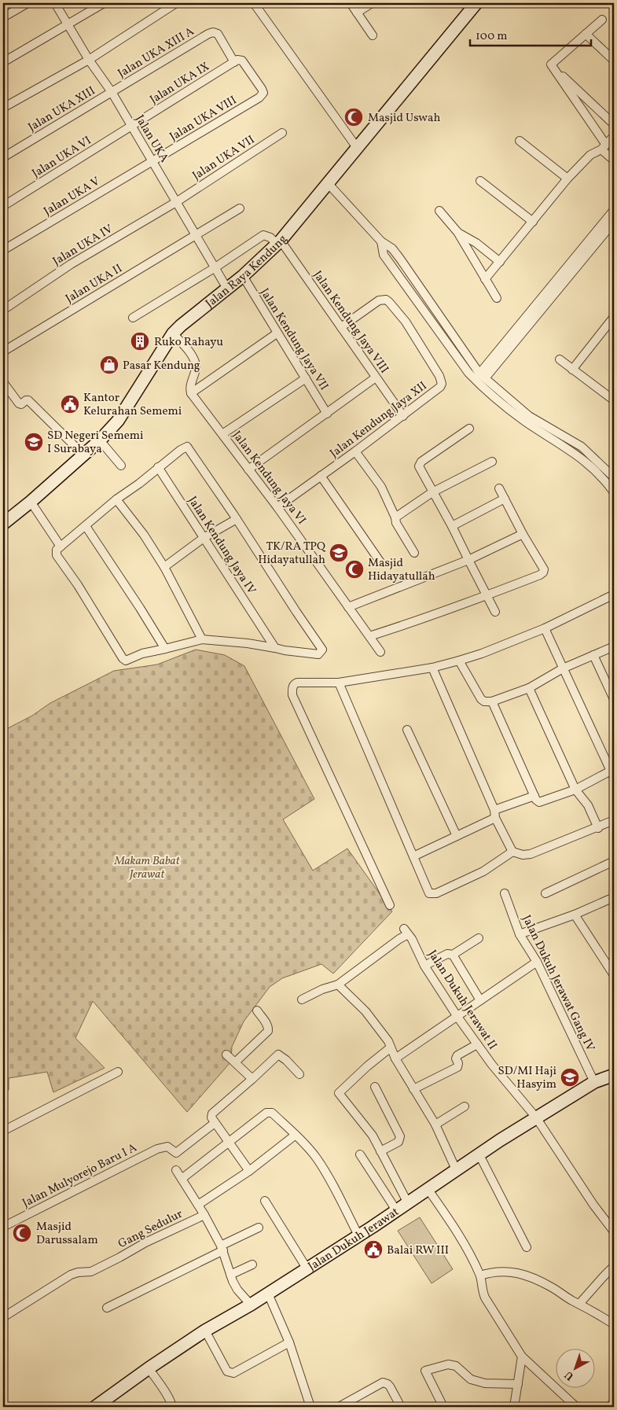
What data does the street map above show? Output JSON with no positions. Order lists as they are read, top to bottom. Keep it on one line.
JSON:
{"streets":{"main road":["Jalan Raya Kendung","Jalan Dukuh Jerawat"],"street":["Jalan UKA XIII A","Jalan UKA IX","Jalan UKA XIII","Jalan UKA VIII","Jalan UKA","Jalan UKA VI","Jalan UKA VII","Jalan UKA V","Jalan UKA IV","Jalan UKA II","Jalan Kendung Jaya VIII","Jalan Kendung Jaya VII","Jalan Kendung Jaya XII","Jalan Kendung Jaya VI","Jalan Kendung Jaya IV","Jalan Dukuh Jerawat Gang IV","Jalan Dukuh Jerawat II","Jalan Mulyorejo Baru I A","Gang Sedulur"]},"crossings":[["Jalan UKA XIII A","Jalan UKA IX"],["Jalan UKA XIII A","Jalan UKA XIII"],["Jalan UKA XIII A","Jalan UKA VIII"],["Jalan UKA XIII A","Jalan UKA"],["Jalan UKA IX","Jalan UKA VIII"],["Jalan UKA IX","Jalan UKA"],["Jalan UKA IX","Jalan UKA VI"],["Jalan UKA XIII","Jalan UKA"],["Jalan UKA VIII","Jalan UKA"],["Jalan UKA VIII","Jalan UKA V"],["Jalan UKA","Jalan UKA VI"],["Jalan UKA","Jalan UKA VII"],["Jalan UKA","Jalan UKA V"],["Jalan UKA","Jalan UKA IV"],["Jalan UKA","Jalan Raya Kendung"],["Jalan UKA","Jalan UKA II"],["Jalan UKA VII","Jalan UKA IV"],["Jalan Raya Kendung","Jalan Kendung Jaya VIII"],["Jalan Raya Kendung","Jalan Kendung Jaya VII"],["Jalan Kendung Jaya VIII","Jalan Kendung Jaya XII"],["Jalan Kendung Jaya XII","Jalan Kendung Jaya VI"],["Jalan Dukuh Jerawat Gang IV","Jalan Dukuh Jerawat"],["Jalan Dukuh Jerawat II","Jalan Dukuh Jerawat"]],"parks":["Makam Babat Jerawat"],"places":{"mosque":["Masjid Uswah","Masjid Hidayatullah","Masjid Darussalam"],"building":["Ruko Rahayu"],"shop":["Pasar Kendung"],"public building":["Kantor Kelurahan Sememi","Balai RW III"],"school or university":["SD Negeri Sememi I Surabaya","TK/RA TPQ Hidayatullah","SD/MI Haji Hasyim"]},"scale_bar":"100 m","north":"bottom left"}
